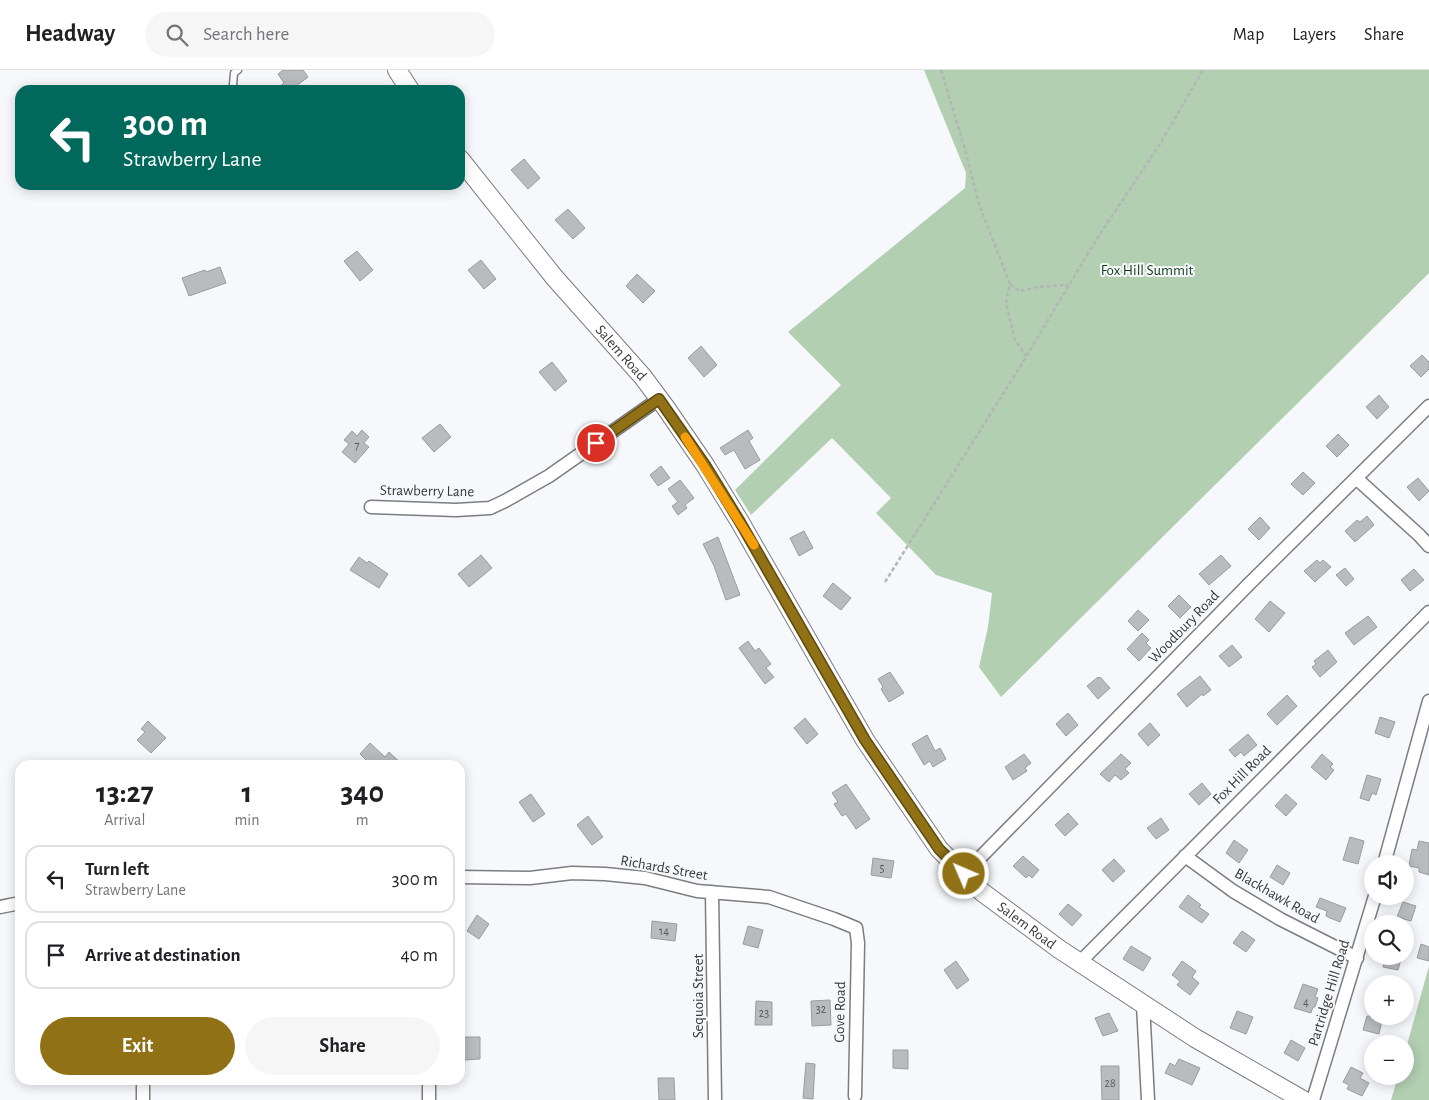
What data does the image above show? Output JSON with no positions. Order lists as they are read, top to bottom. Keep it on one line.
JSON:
{"streets":{"main road":["Salem Road"],"street":["Strawberry Lane","Woodbury Road","Fox Hill Road","Richards Street","Blackhawk Road","Partridge Hill Road","Sequoia Street","Gove Road"]},"crossings":[["Salem Road","Strawberry Lane"],["Salem Road","Woodbury Road"],["Salem Road","Fox Hill Road"],["Fox Hill Road","Blackhawk Road"],["Richards Street","Sequoia Street"],["Richards Street","Gove Road"],["Blackhawk Road","Partridge Hill Road"]],"parks":["Fox Hill Summit"],"house_numbers":["7","5","14","4","32","23","28"],"page":{"header":"Headway","search":"Search here","nav":["Map","Layers","Share"],"turn":["300 m","Strawberry Lane"],"eta":["13:27","Arrival","1","min","340","m"],"list":[{"name":"Turn left","note":"Strawberry Lane","value":"300 m"},{"name":"Arrive at destination","value":"40 m"}],"map_buttons":["+","−"],"buttons":["Exit","Share"]}}
